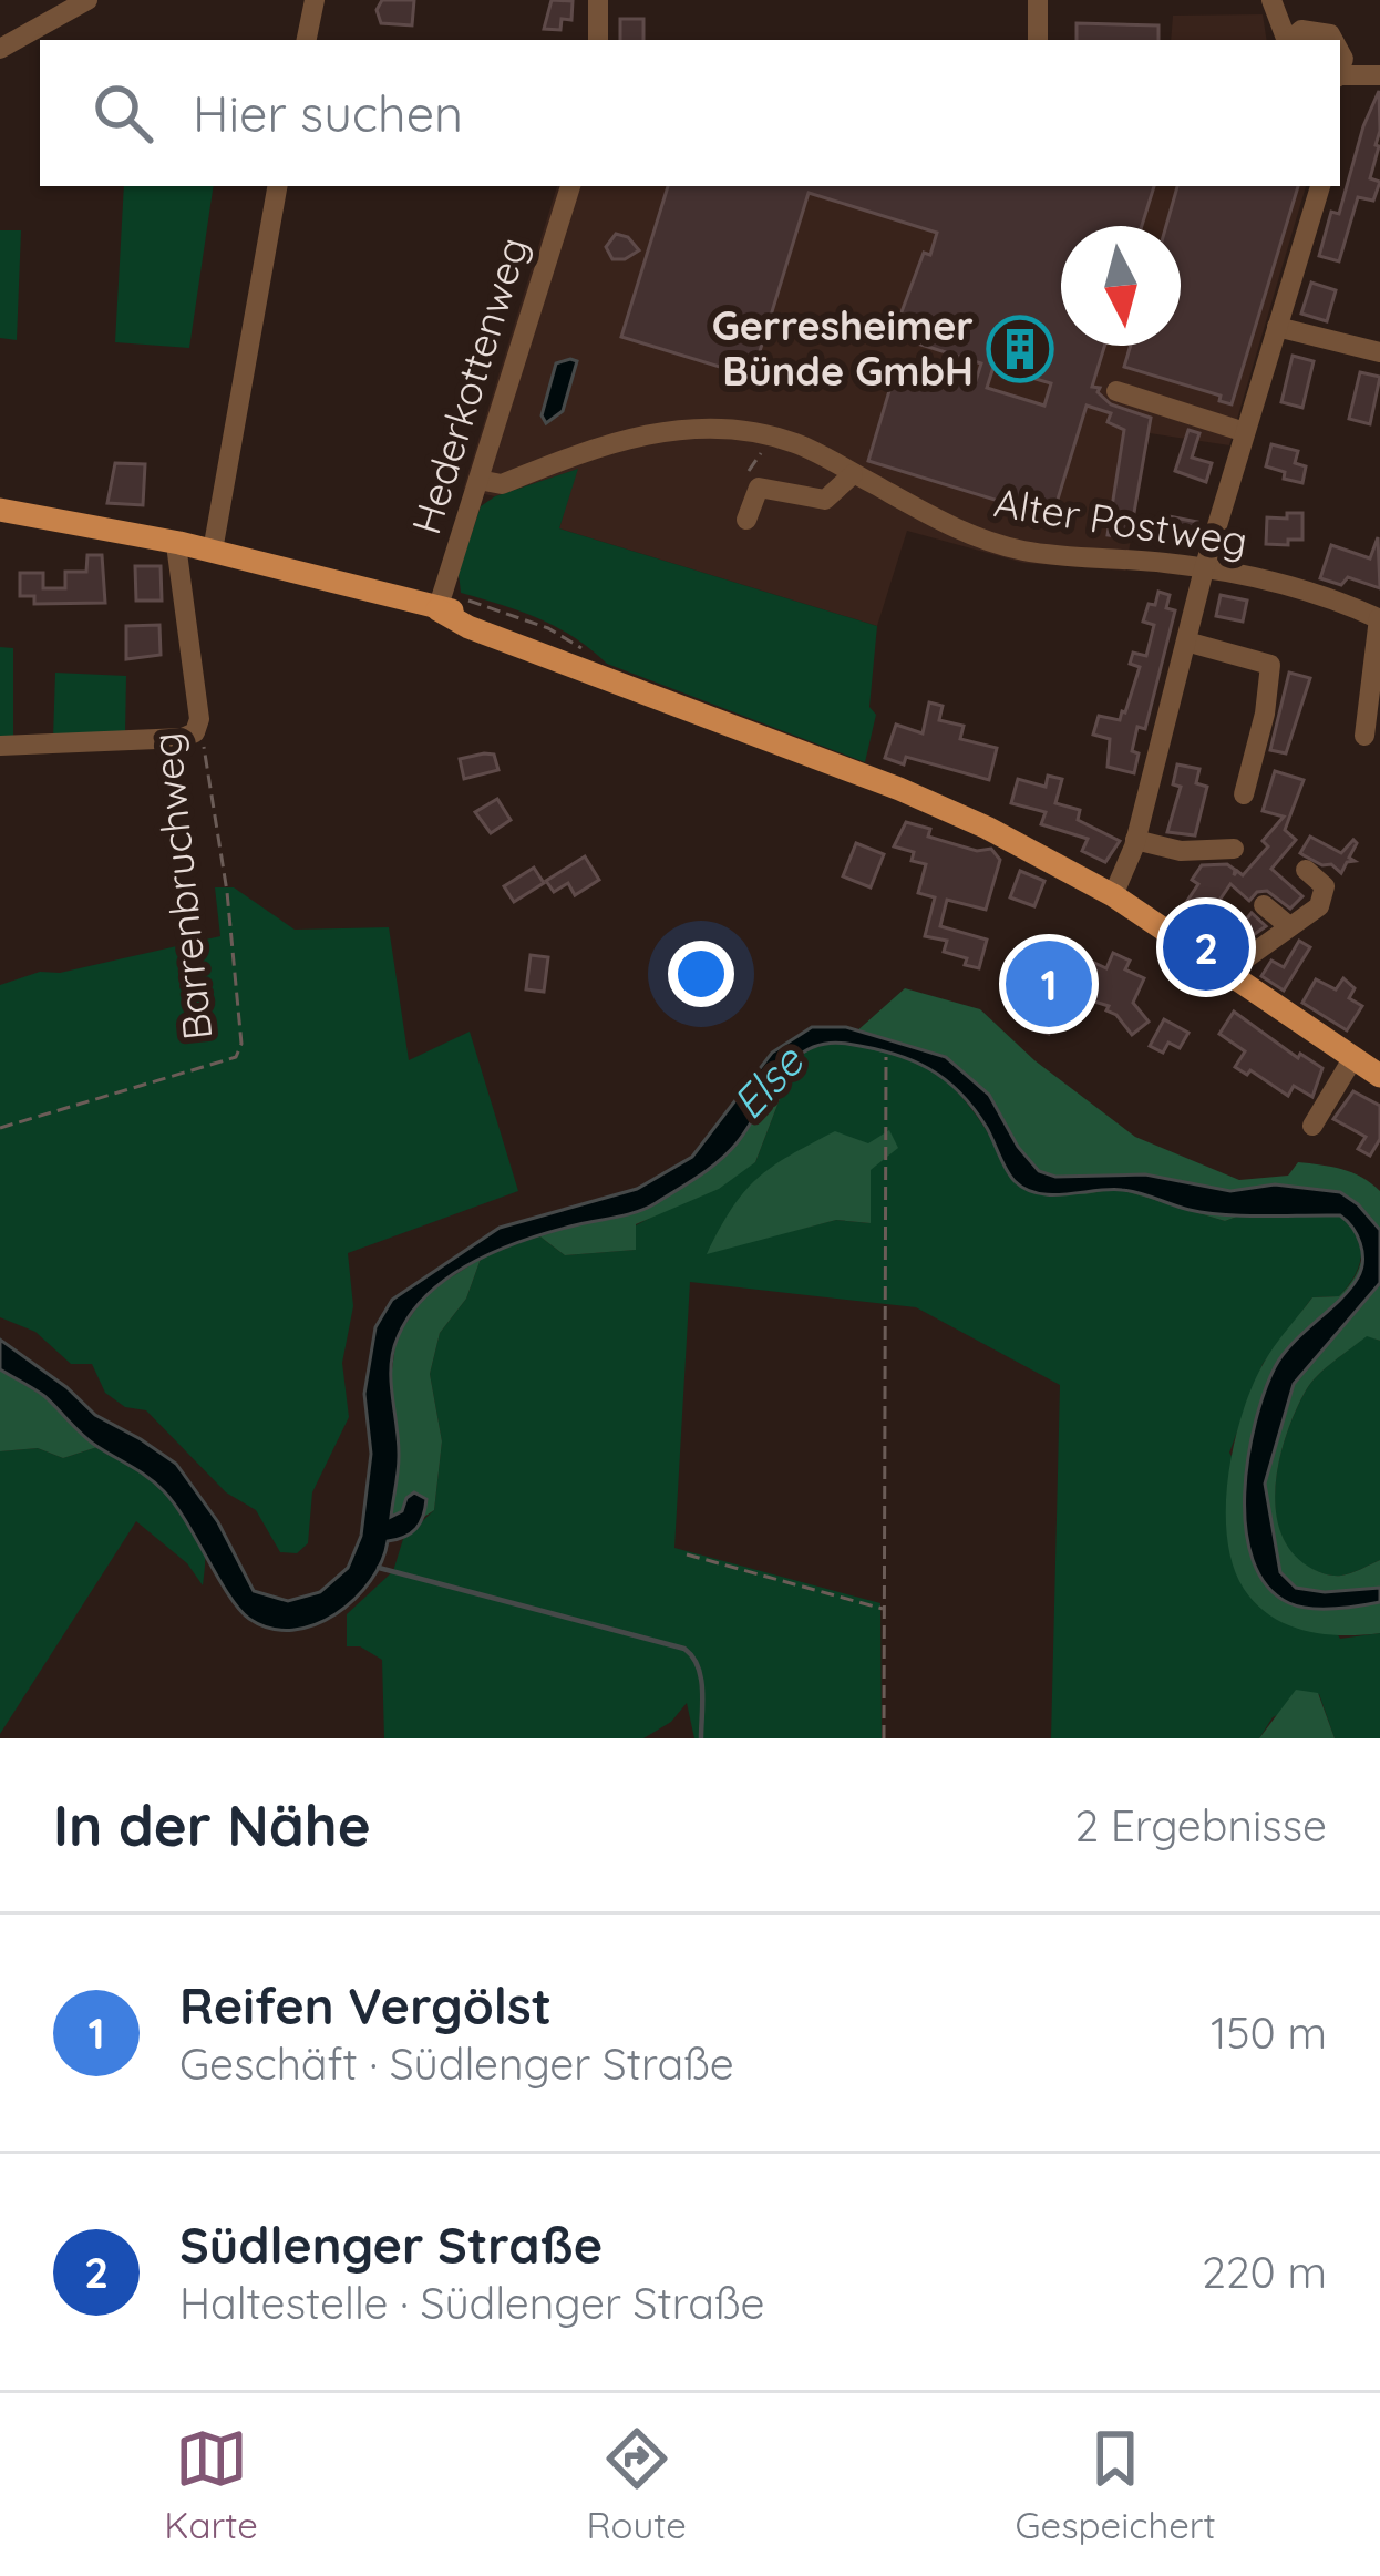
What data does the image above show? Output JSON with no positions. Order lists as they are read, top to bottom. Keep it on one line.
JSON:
{"streets":{"street":["Hederkottenweg","Alter Postweg","Barrenbruchweg"]},"crossings":[["Hederkottenweg","Alter Postweg"]],"water":["Else"],"places":{"building":["Gerresheimer Bünde GmbH"]},"north":"bottom","page":{"search":"Hier suchen","pins":["2","1"],"heading":["In der Nähe","2 Ergebnisse"],"list":[{"mark":"1","name":"Reifen Vergölst","note":"Geschäft · Südlenger Straße","value":"150 m"},{"mark":"2","name":"Südlenger Straße","note":"Haltestelle · Südlenger Straße","value":"220 m"}],"nav":["Karte","Route","Gespeichert"]}}
